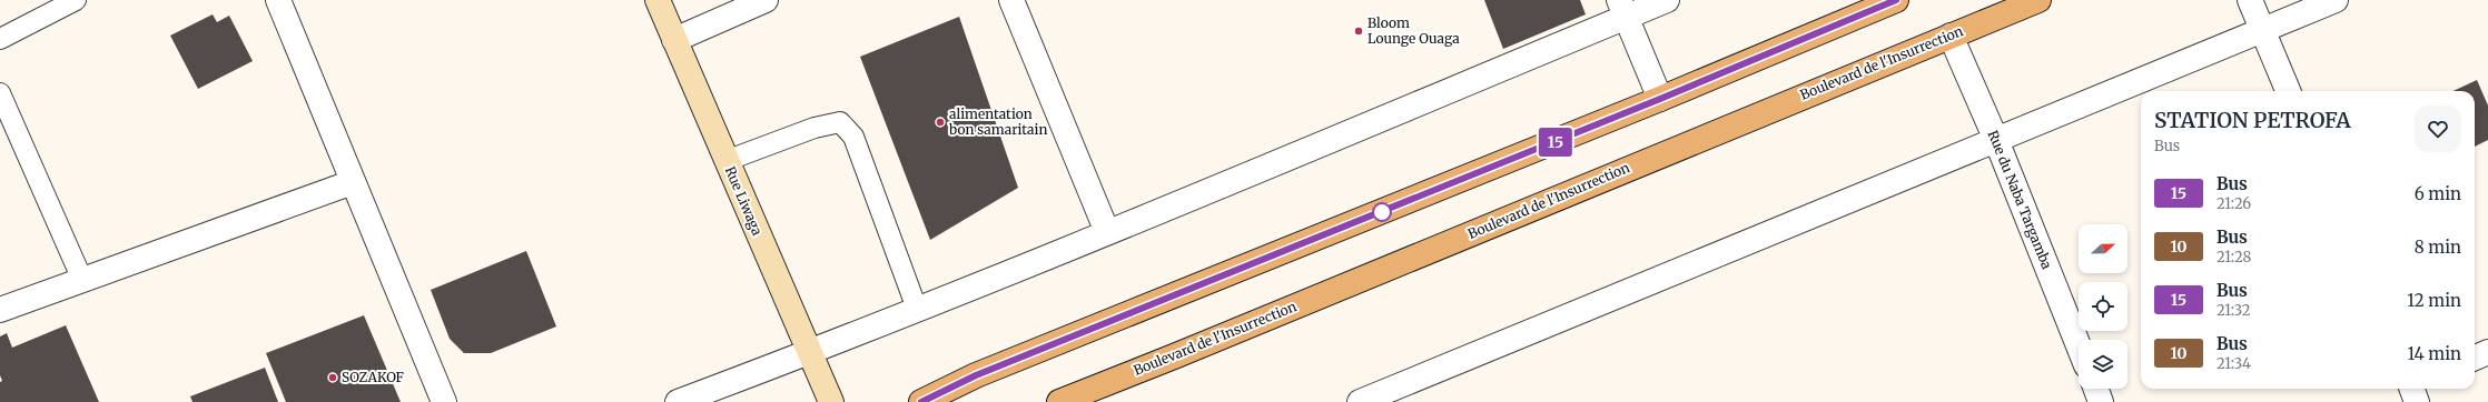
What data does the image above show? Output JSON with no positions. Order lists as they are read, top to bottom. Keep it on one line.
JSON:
{"streets":{"main road":["Boulevard de l'Insurrection","Rue Liwaga"],"street":["Rue du Naba Targamba"]},"crossings":[["Boulevard de l'Insurrection","Rue du Naba Targamba"]],"places":["Bloom Lounge Ouaga","alimentation bon samaritain","SOZAKOF"],"lines":["bus line 15"],"north":"right","page":{"on_map":"15","heading":["STATION PETROFA","Bus"],"list":[{"mark":"15","name":"Bus","note":"21:26","value":"6 min"},{"mark":"10","name":"Bus","note":"21:28","value":"8 min"},{"mark":"15","name":"Bus","note":"21:32","value":"12 min"},{"mark":"10","name":"Bus","note":"21:34","value":"14 min"}]}}
